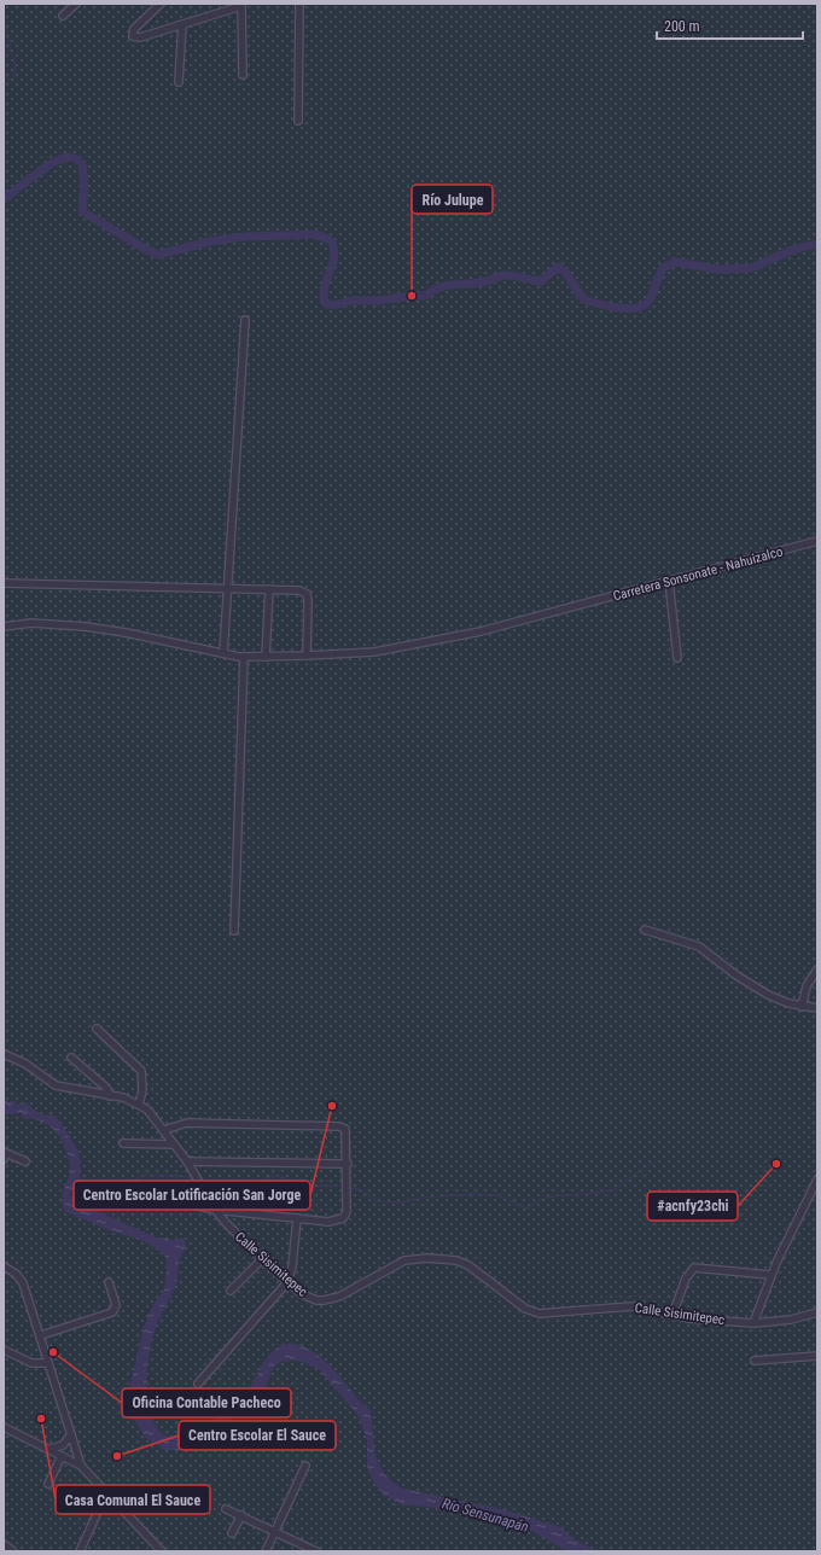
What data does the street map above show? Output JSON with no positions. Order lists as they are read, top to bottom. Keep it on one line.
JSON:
{"streets":{"street":["Carretera Sonsonate - Nahuizalco","Calle Sisimitepec"]},"water":["Río Sensunapán"],"places":["Río Julupe","Centro Escolar Lotificación San Jorge","#acnfy23chi","Oficina Contable Pacheco","Casa Comunal El Sauce","Centro Escolar El Sauce"],"scale_bar":"200 m"}
